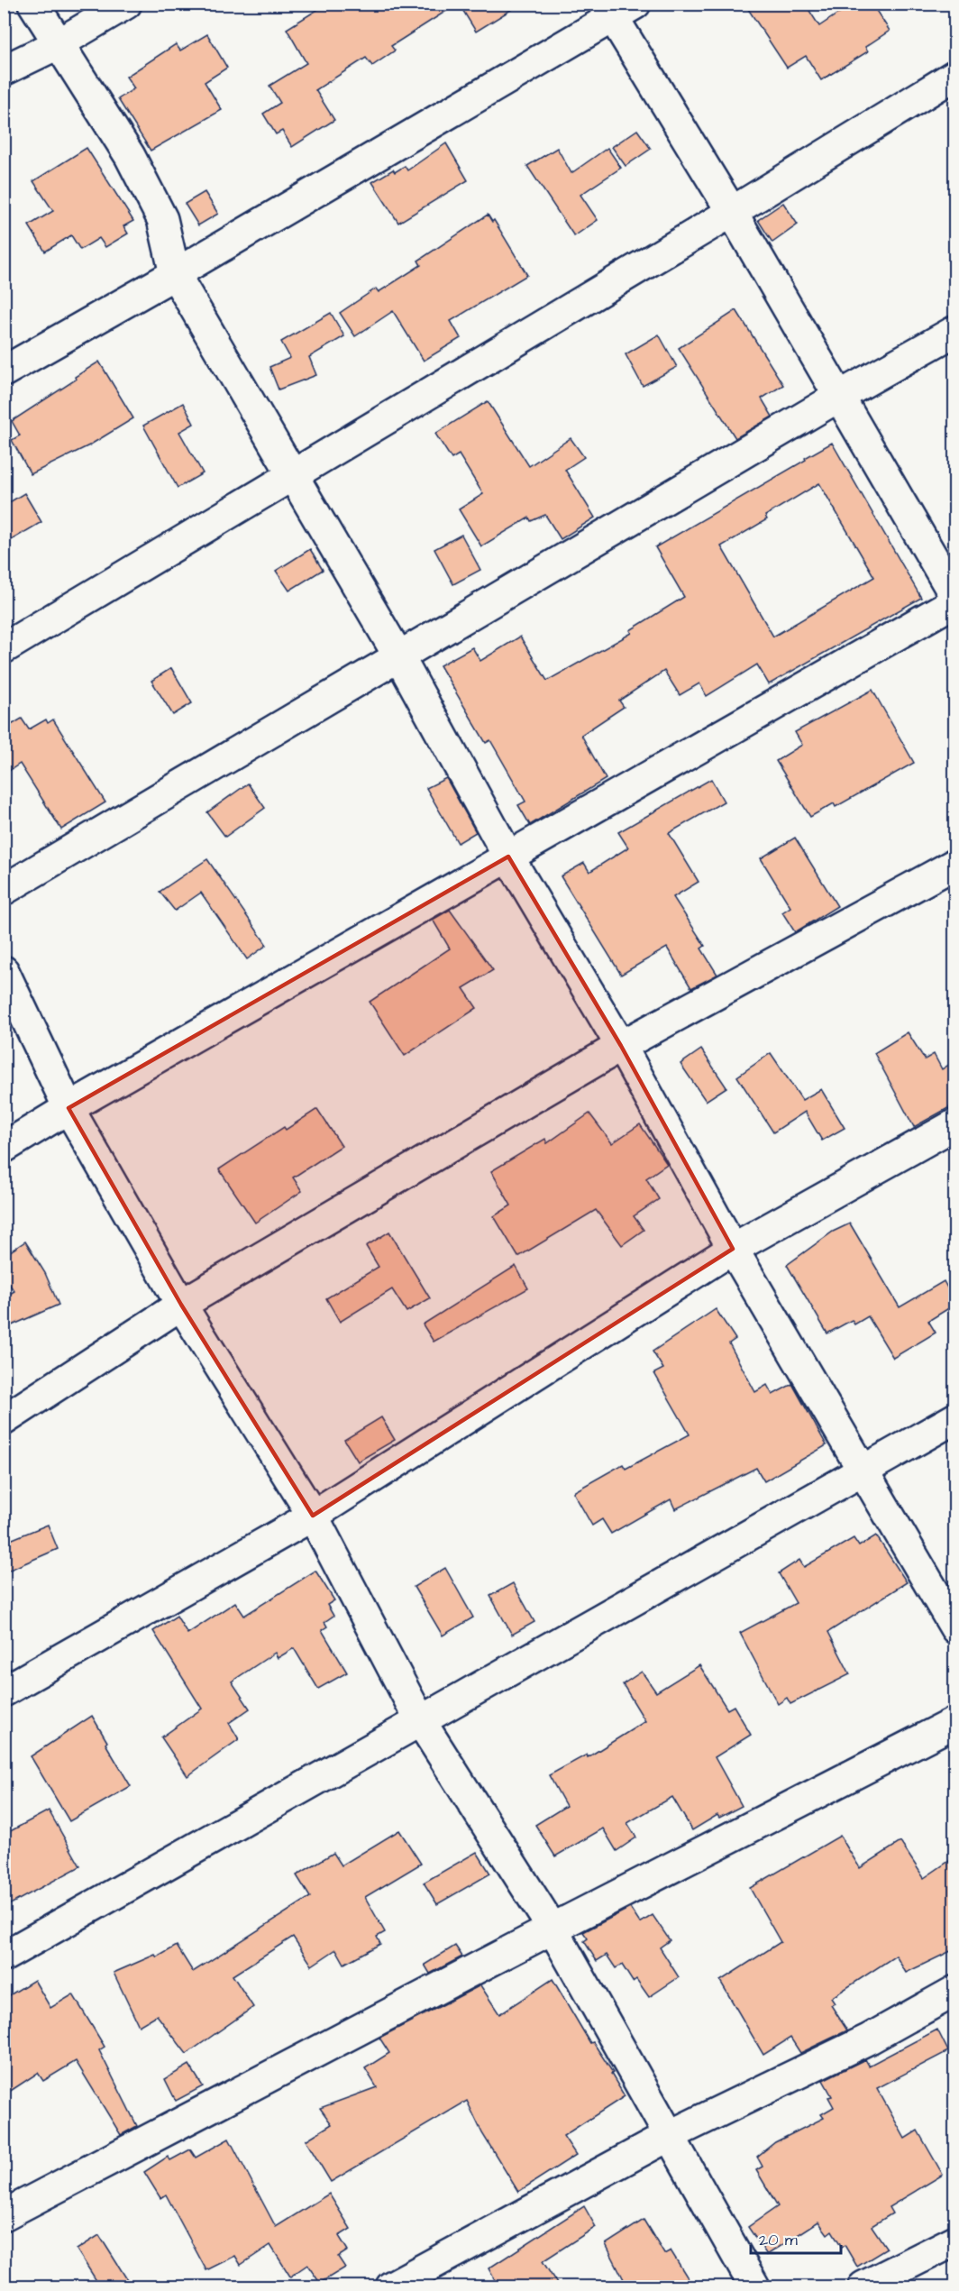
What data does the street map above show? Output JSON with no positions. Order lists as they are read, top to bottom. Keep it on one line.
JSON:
{"scale_bar":"20 m"}
